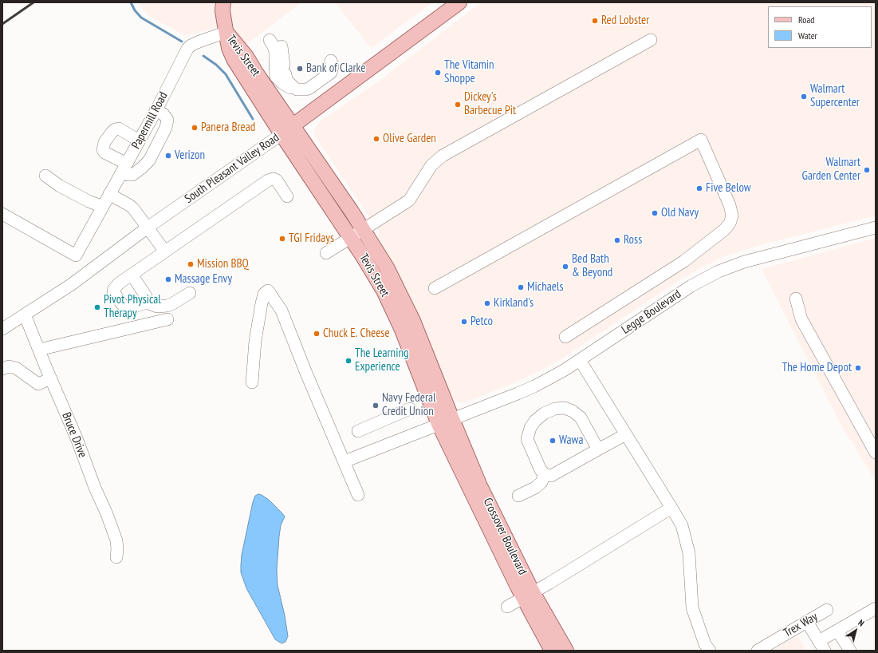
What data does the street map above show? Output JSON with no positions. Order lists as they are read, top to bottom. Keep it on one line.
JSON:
{"streets":{"main road":["Tevis Street","South Pleasant Valley Road","Crossover Boulevard"],"street":["Papermill Road","Legge Boulevard","Bruce Drive","Trex Way"]},"crossings":[["Tevis Street","Papermill Road"],["Tevis Street","South Pleasant Valley Road"],["Tevis Street","Legge Boulevard"],["Tevis Street","Crossover Boulevard"],["South Pleasant Valley Road","Bruce Drive"],["Legge Boulevard","Crossover Boulevard"]],"places":["Red Lobster","Bank of Clarke","The Vitamin Shoppe","Walmart Supercenter","Dickey's Barbecue Pit","Panera Bread","Olive Garden","Verizon","Walmart Garden Center","Five Below","Old Navy","TGI Fridays","Ross","Mission BBQ","Bed Bath & Beyond","Massage Envy","Michaels","Kirkland's","Pivot Physical Therapy","Petco","Chuck E. Cheese","The Learning Experience","The Home Depot","Navy Federal Credit Union","Wawa"],"legend":["Road","Water"],"north":"top right"}
